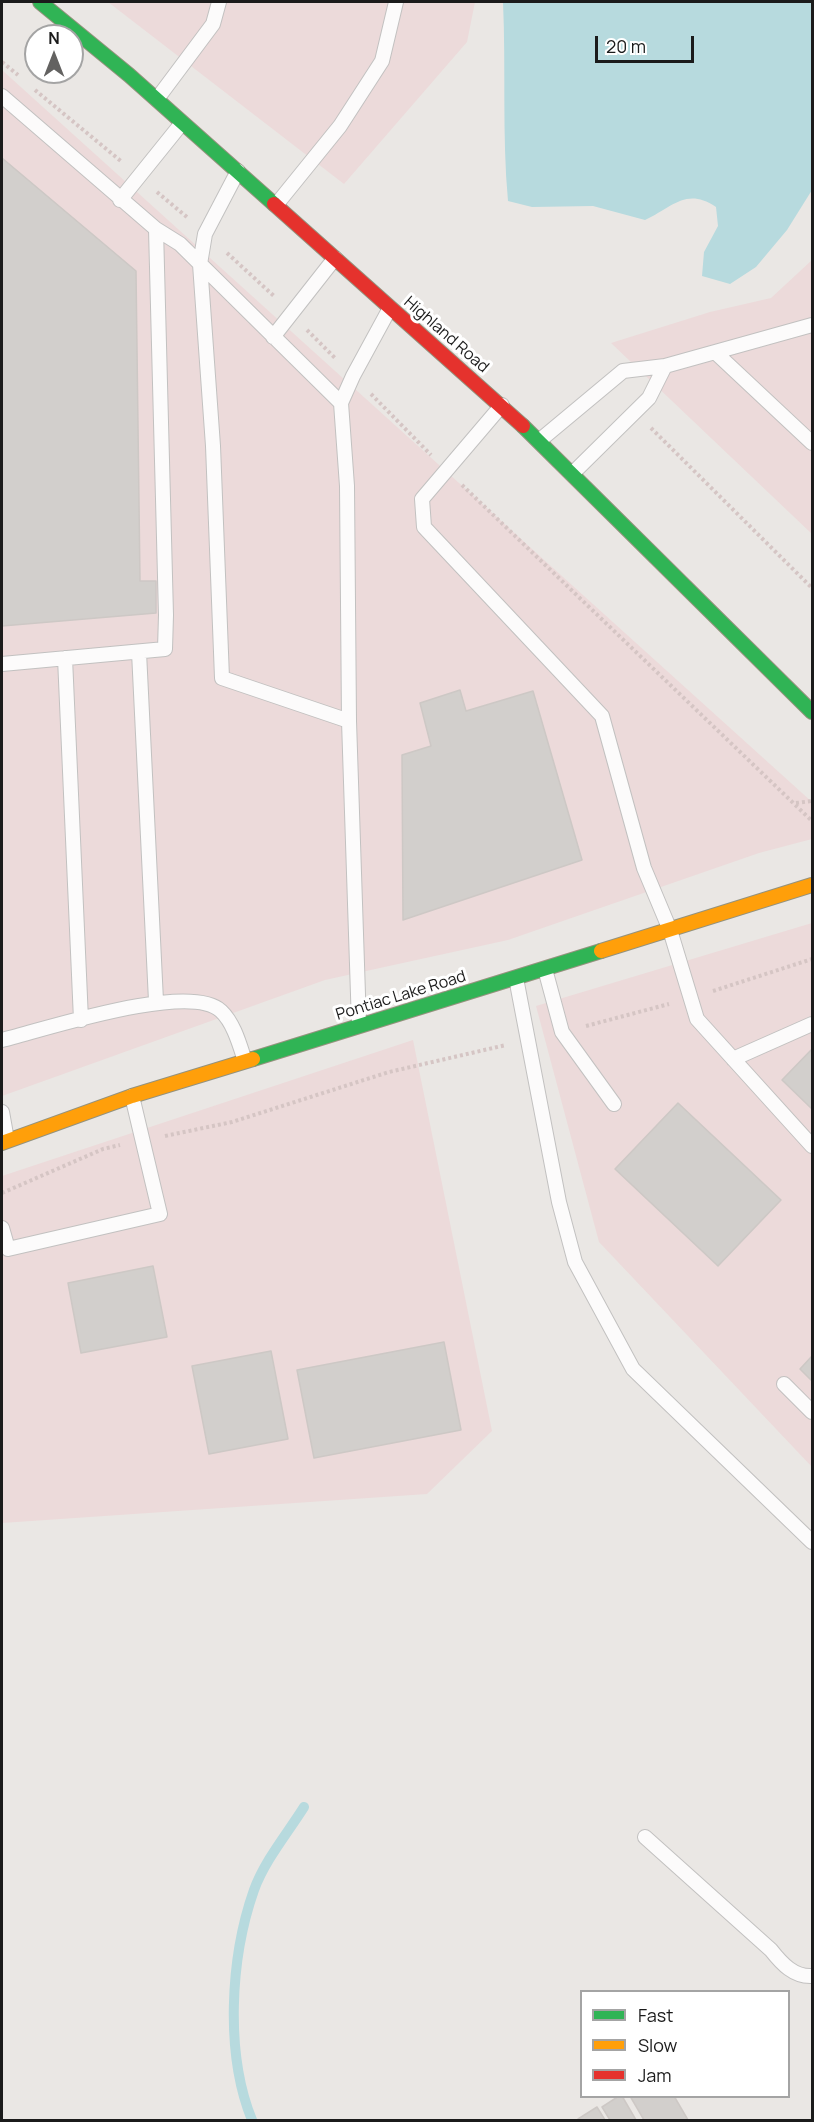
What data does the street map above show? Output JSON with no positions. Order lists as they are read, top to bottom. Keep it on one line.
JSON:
{"streets":{"main road":["Highland Road","Pontiac Lake Road"]},"legend":["Fast","Slow","Jam"],"scale_bar":"20 m","north":"top"}
